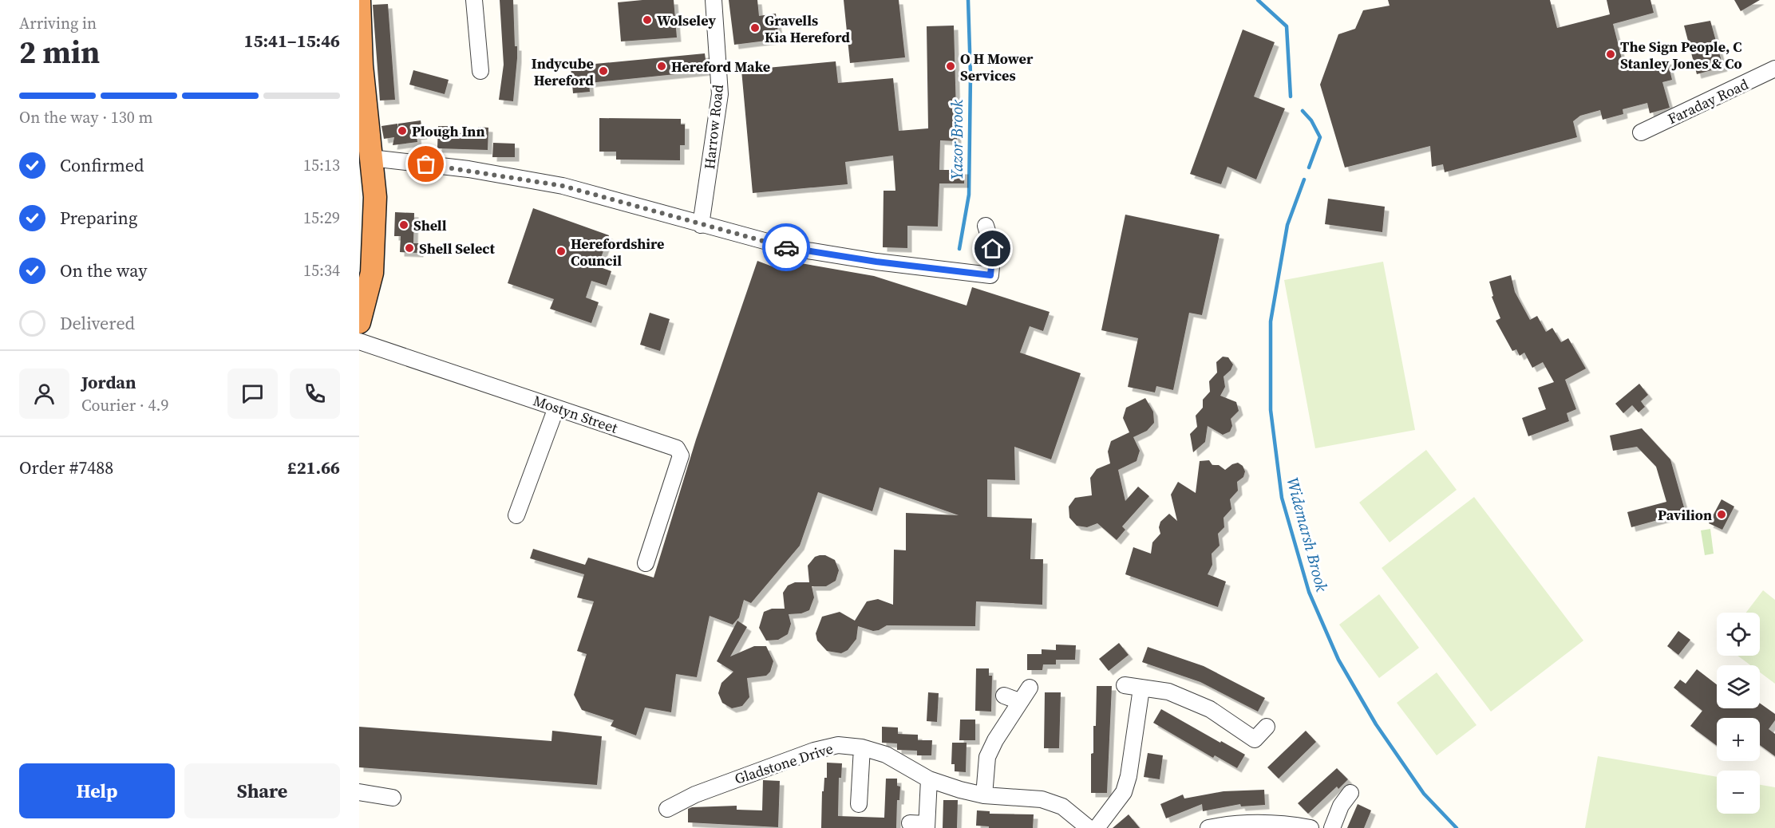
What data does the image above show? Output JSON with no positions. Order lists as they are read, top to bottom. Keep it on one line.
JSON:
{"streets":{"street":["Faraday Road","Harrow Road","Mostyn Street","Gladstone Drive"]},"water":["Yazor Brook","Widemarsh Brook"],"places":["Wolseley","Gravells Kia Hereford","The Sign People, C Stanley Jones & Co","Hereford Make","O H Mower Services","Indycube Hereford","Plough Inn","Shell","Shell Select","Herefordshire Council","Pavilion"],"page":{"heading":["2 min","Arriving in","15:41–15:46"],"panel":["Jordan","Courier · 4.9","Order #7488","£21.66"],"bar":"On the way · 130 m","list":[["Confirmed","15:13"],["Preparing","15:29"],["On the way","15:34"],"Delivered"],"map_buttons":["+","−"],"buttons":["Help","Share"]}}
